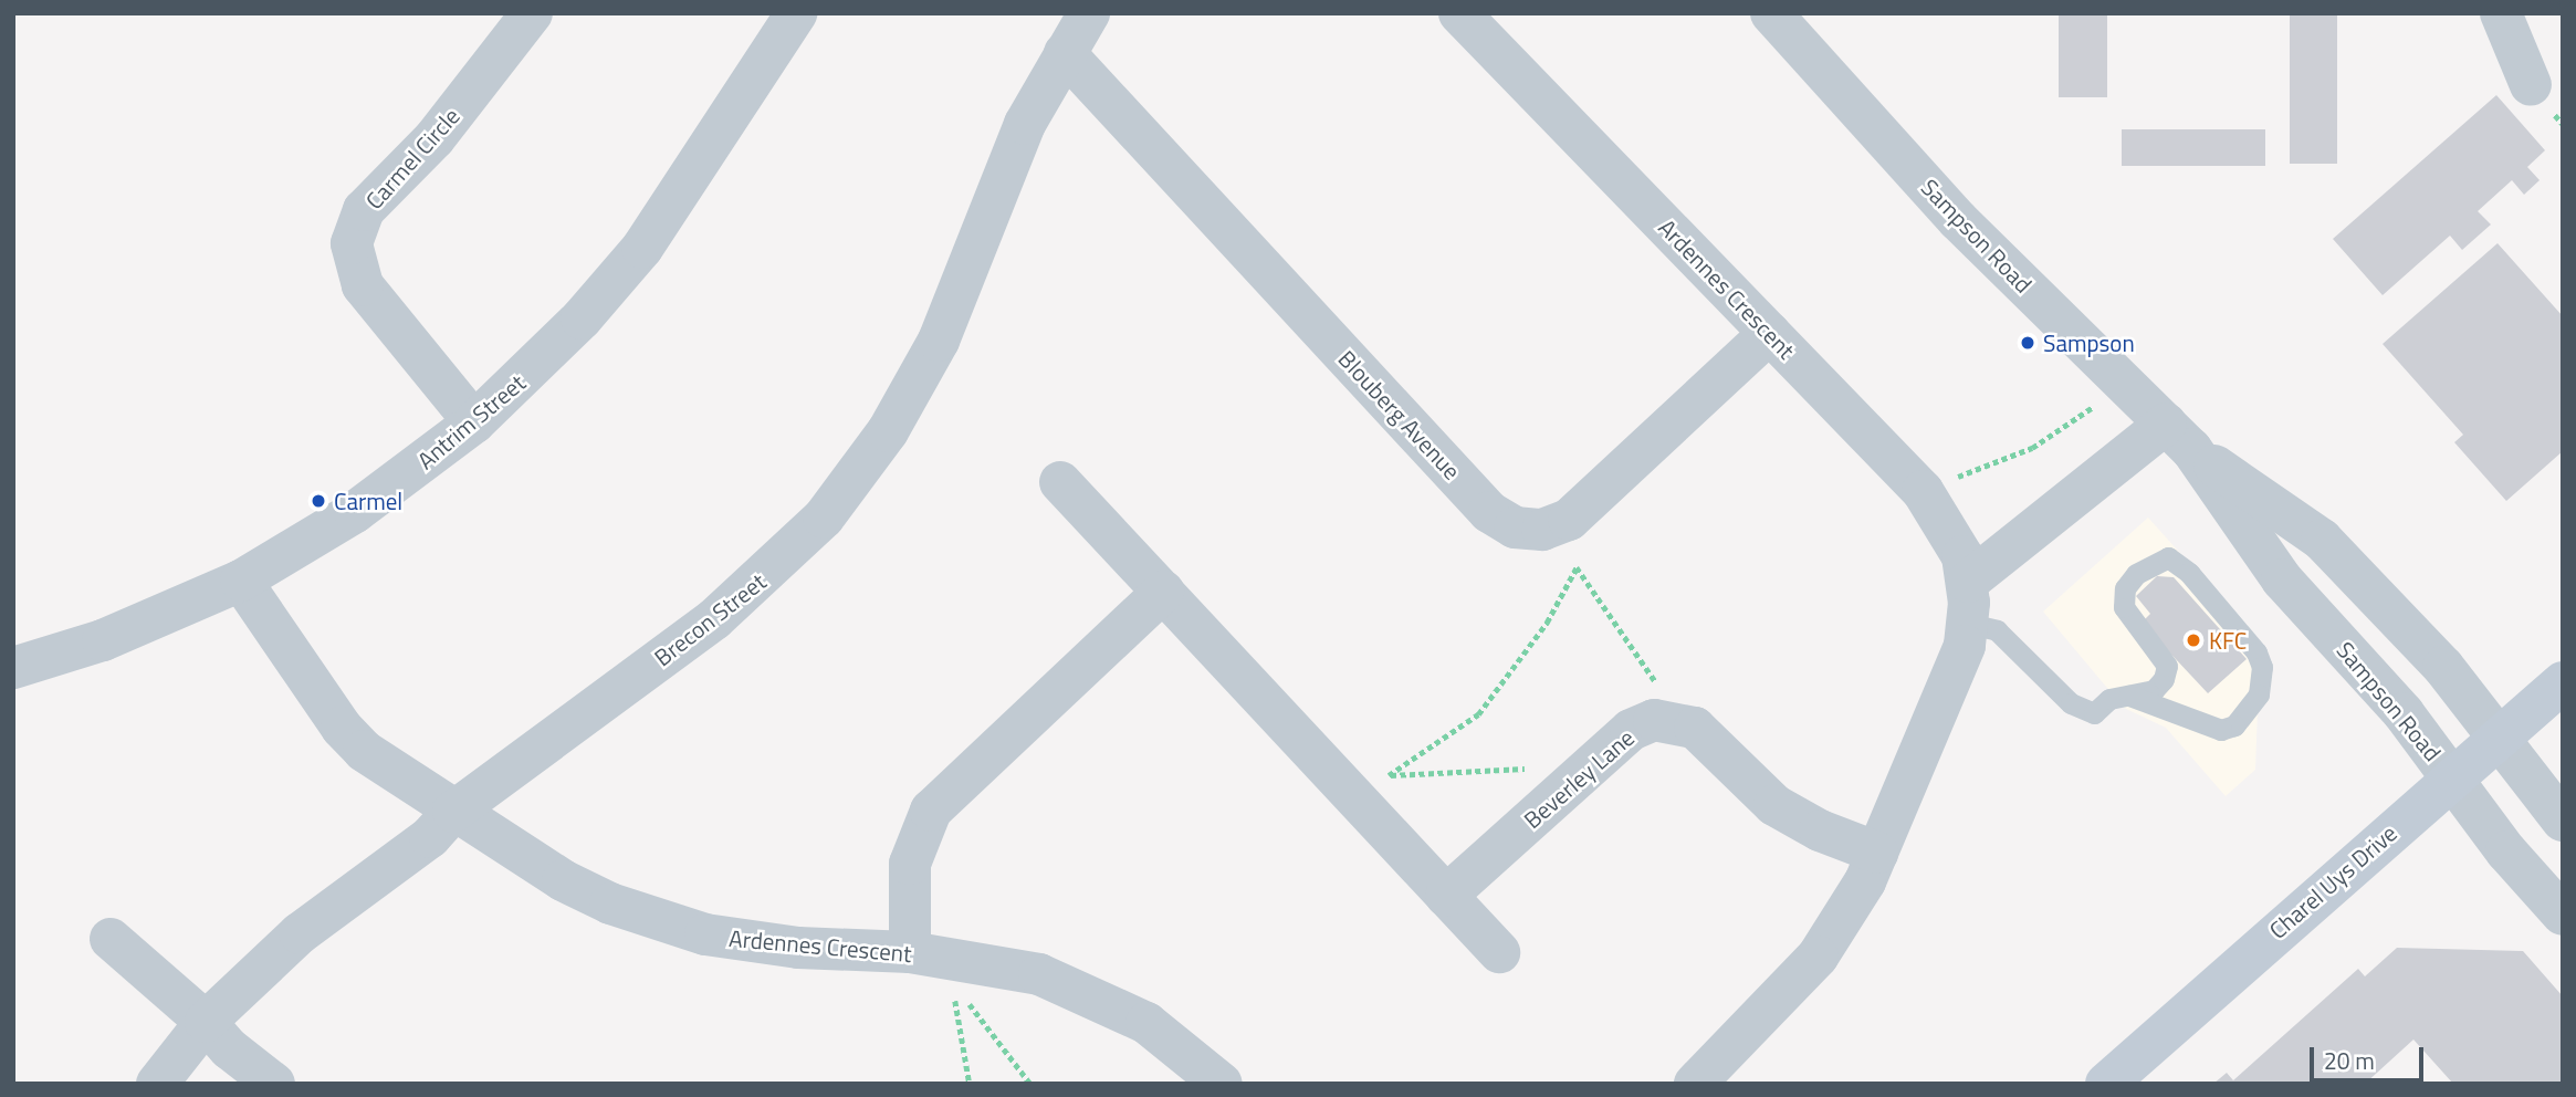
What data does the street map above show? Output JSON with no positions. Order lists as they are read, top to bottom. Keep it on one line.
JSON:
{"streets":{"main road":["Charel Uys Drive"],"street":["Carmel Circle","Sampson Road","Ardennes Crescent","Blouberg Avenue","Antrim Street","Brecon Street","Beverley Lane"]},"crossings":[["Carmel Circle","Antrim Street"],["Sampson Road","Charel Uys Drive"],["Ardennes Crescent","Antrim Street"],["Ardennes Crescent","Brecon Street"],["Blouberg Avenue","Brecon Street"]],"places":["Sampson","Carmel","KFC"],"scale_bar":"20 m"}
